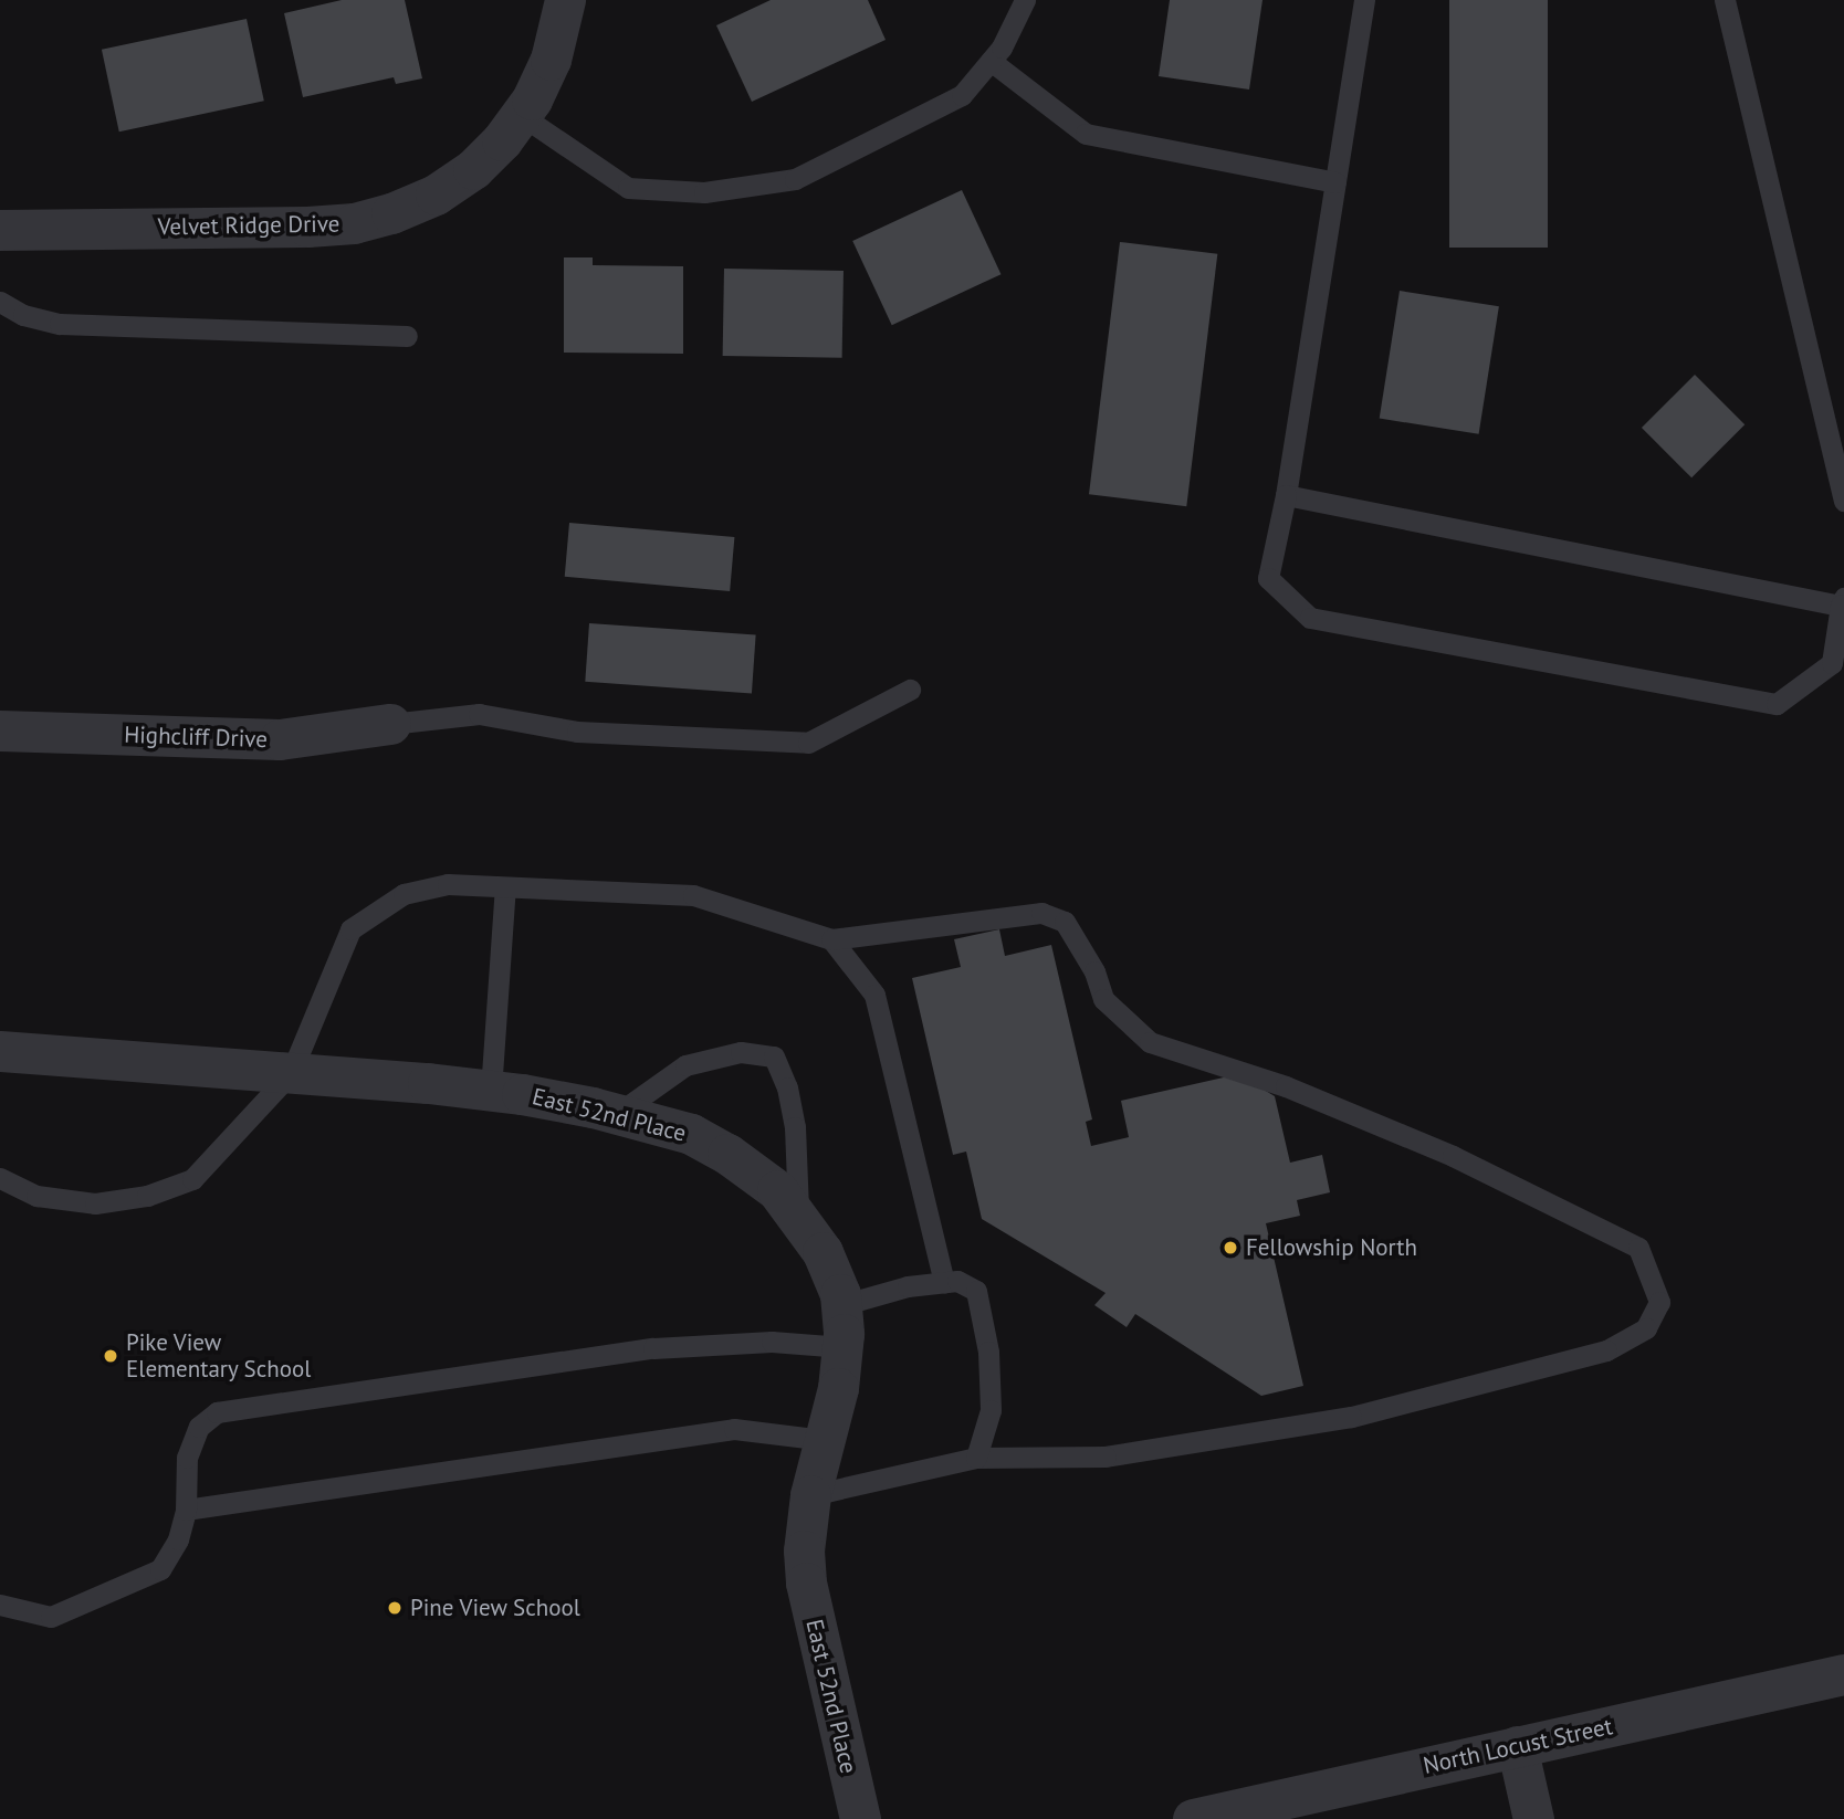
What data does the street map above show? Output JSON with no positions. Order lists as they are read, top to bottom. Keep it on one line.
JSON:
{"streets":{"street":["Velvet Ridge Drive","Highcliff Drive","East 52nd Place","North Locust Street"]},"places":["Fellowship North","Pike View Elementary School","Pine View School"]}
